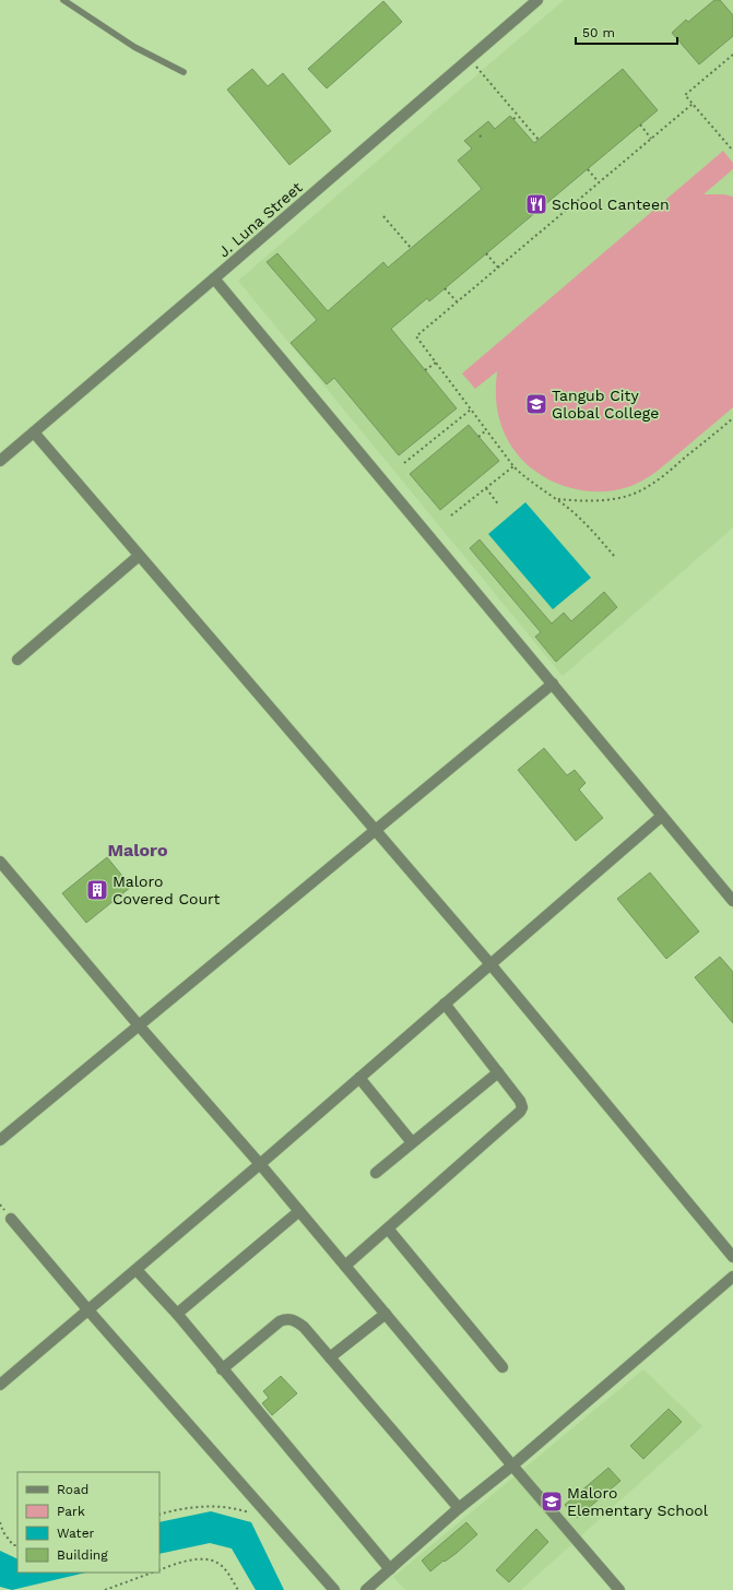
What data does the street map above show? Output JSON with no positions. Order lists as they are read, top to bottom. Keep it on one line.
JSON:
{"streets":{"street":["J. Luna Street"]},"districts":["Maloro"],"places":{"restaurant":["School Canteen"],"school or university":["Tangub City Global College","Maloro Elementary School"],"building":["Maloro Covered Court"]},"legend":["Road","Park","Water","Building"],"scale_bar":"50 m"}
